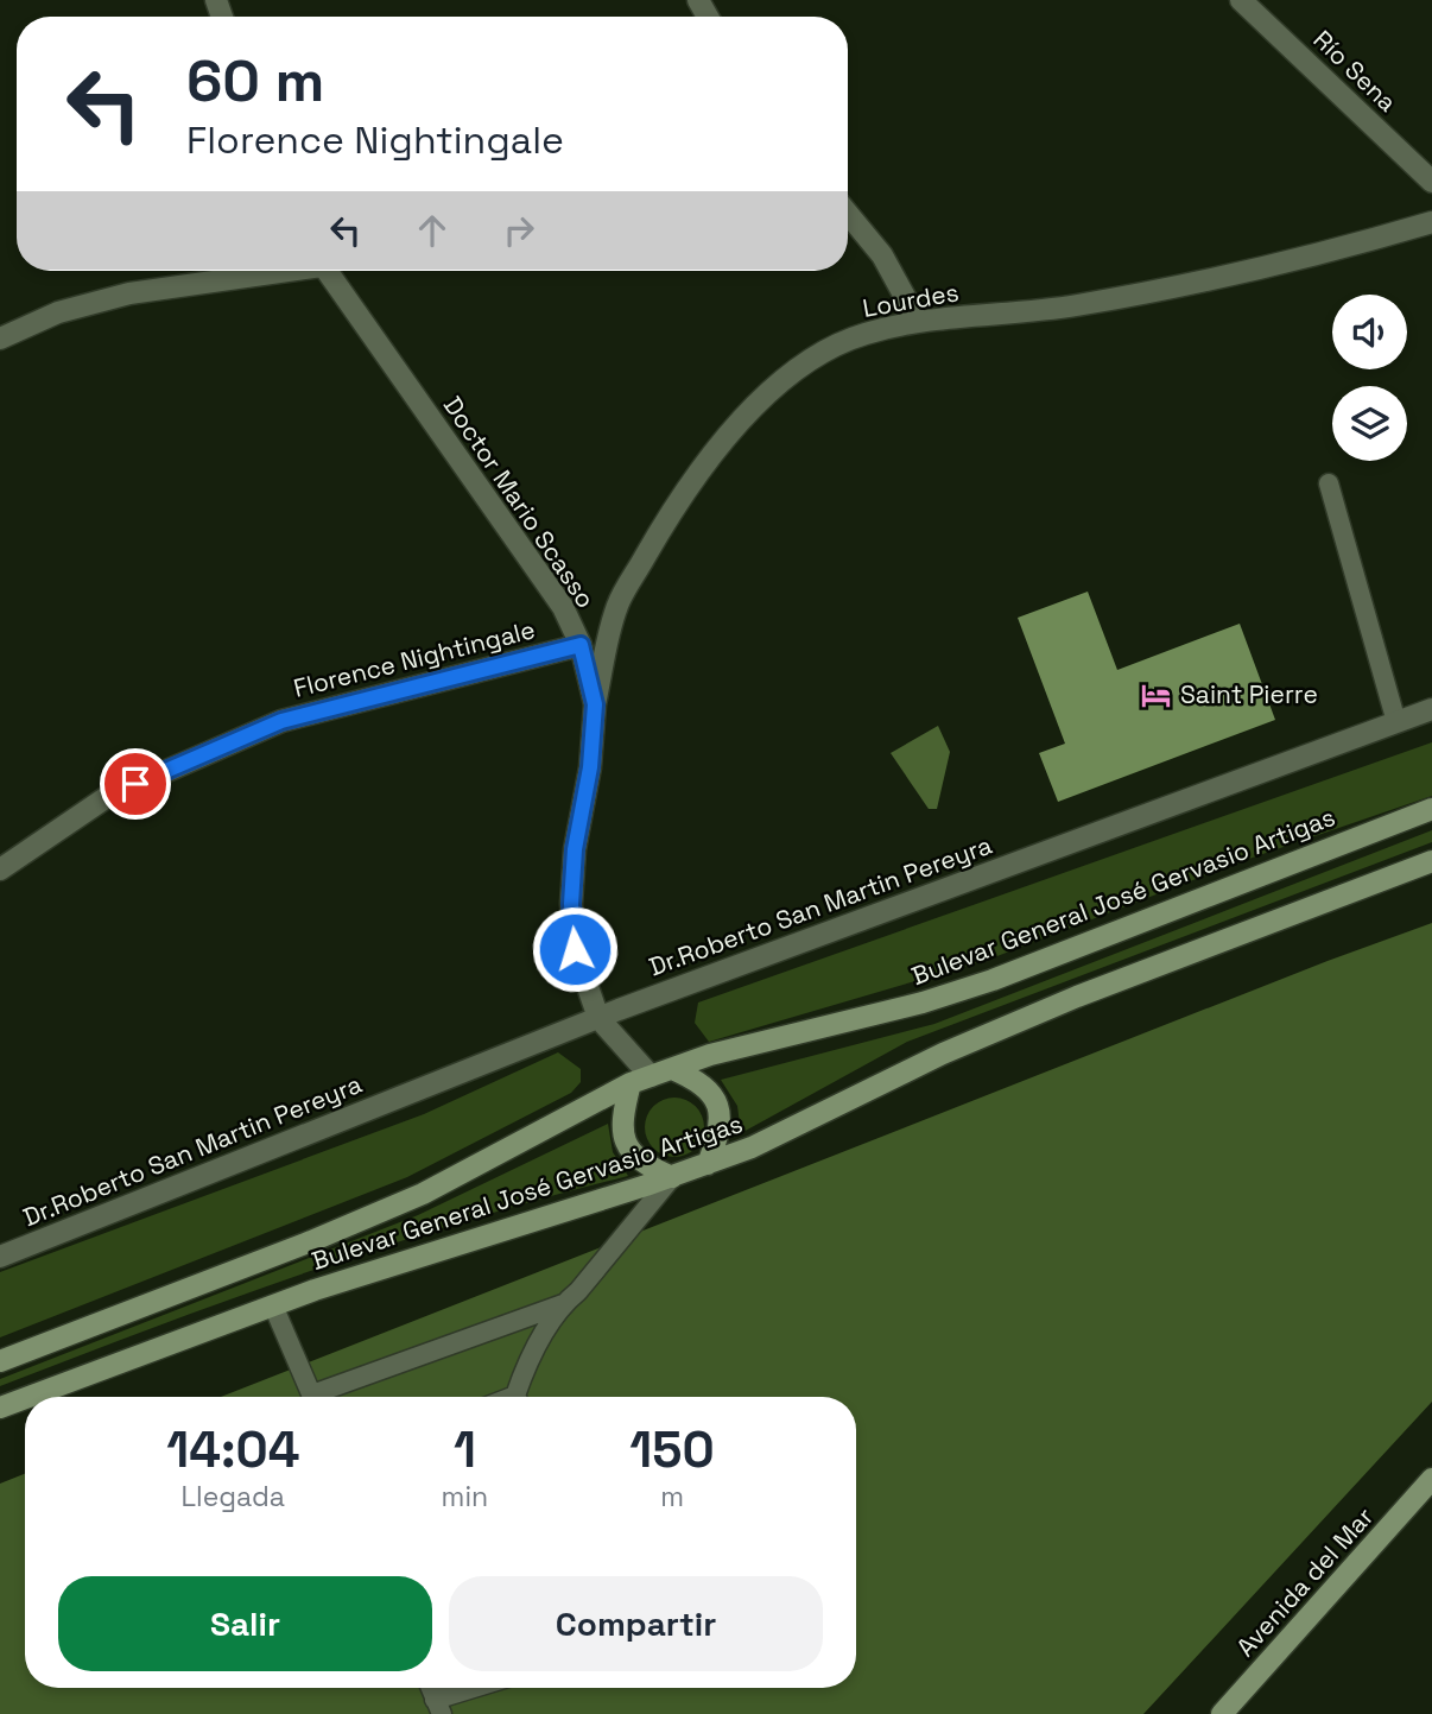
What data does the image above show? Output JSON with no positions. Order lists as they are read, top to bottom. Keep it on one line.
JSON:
{"streets":{"main road":["Bulevar General José Gervasio Artigas","Avenida del Mar"],"street":["Río Sena","Lourdes","Doctor Mario Scasso","Florence Nightingale","Dr.Roberto San Martin Pereyra"]},"crossings":[["Lourdes","Doctor Mario Scasso"],["Doctor Mario Scasso","Florence Nightingale"],["Doctor Mario Scasso","Bulevar General José Gervasio Artigas"],["Doctor Mario Scasso","Dr.Roberto San Martin Pereyra"]],"places":{"hotel":["Saint Pierre"]},"page":{"turn":["60 m","Florence Nightingale"],"eta":["14:04","Llegada","1","min","150","m"],"buttons":["Salir","Compartir"]}}
